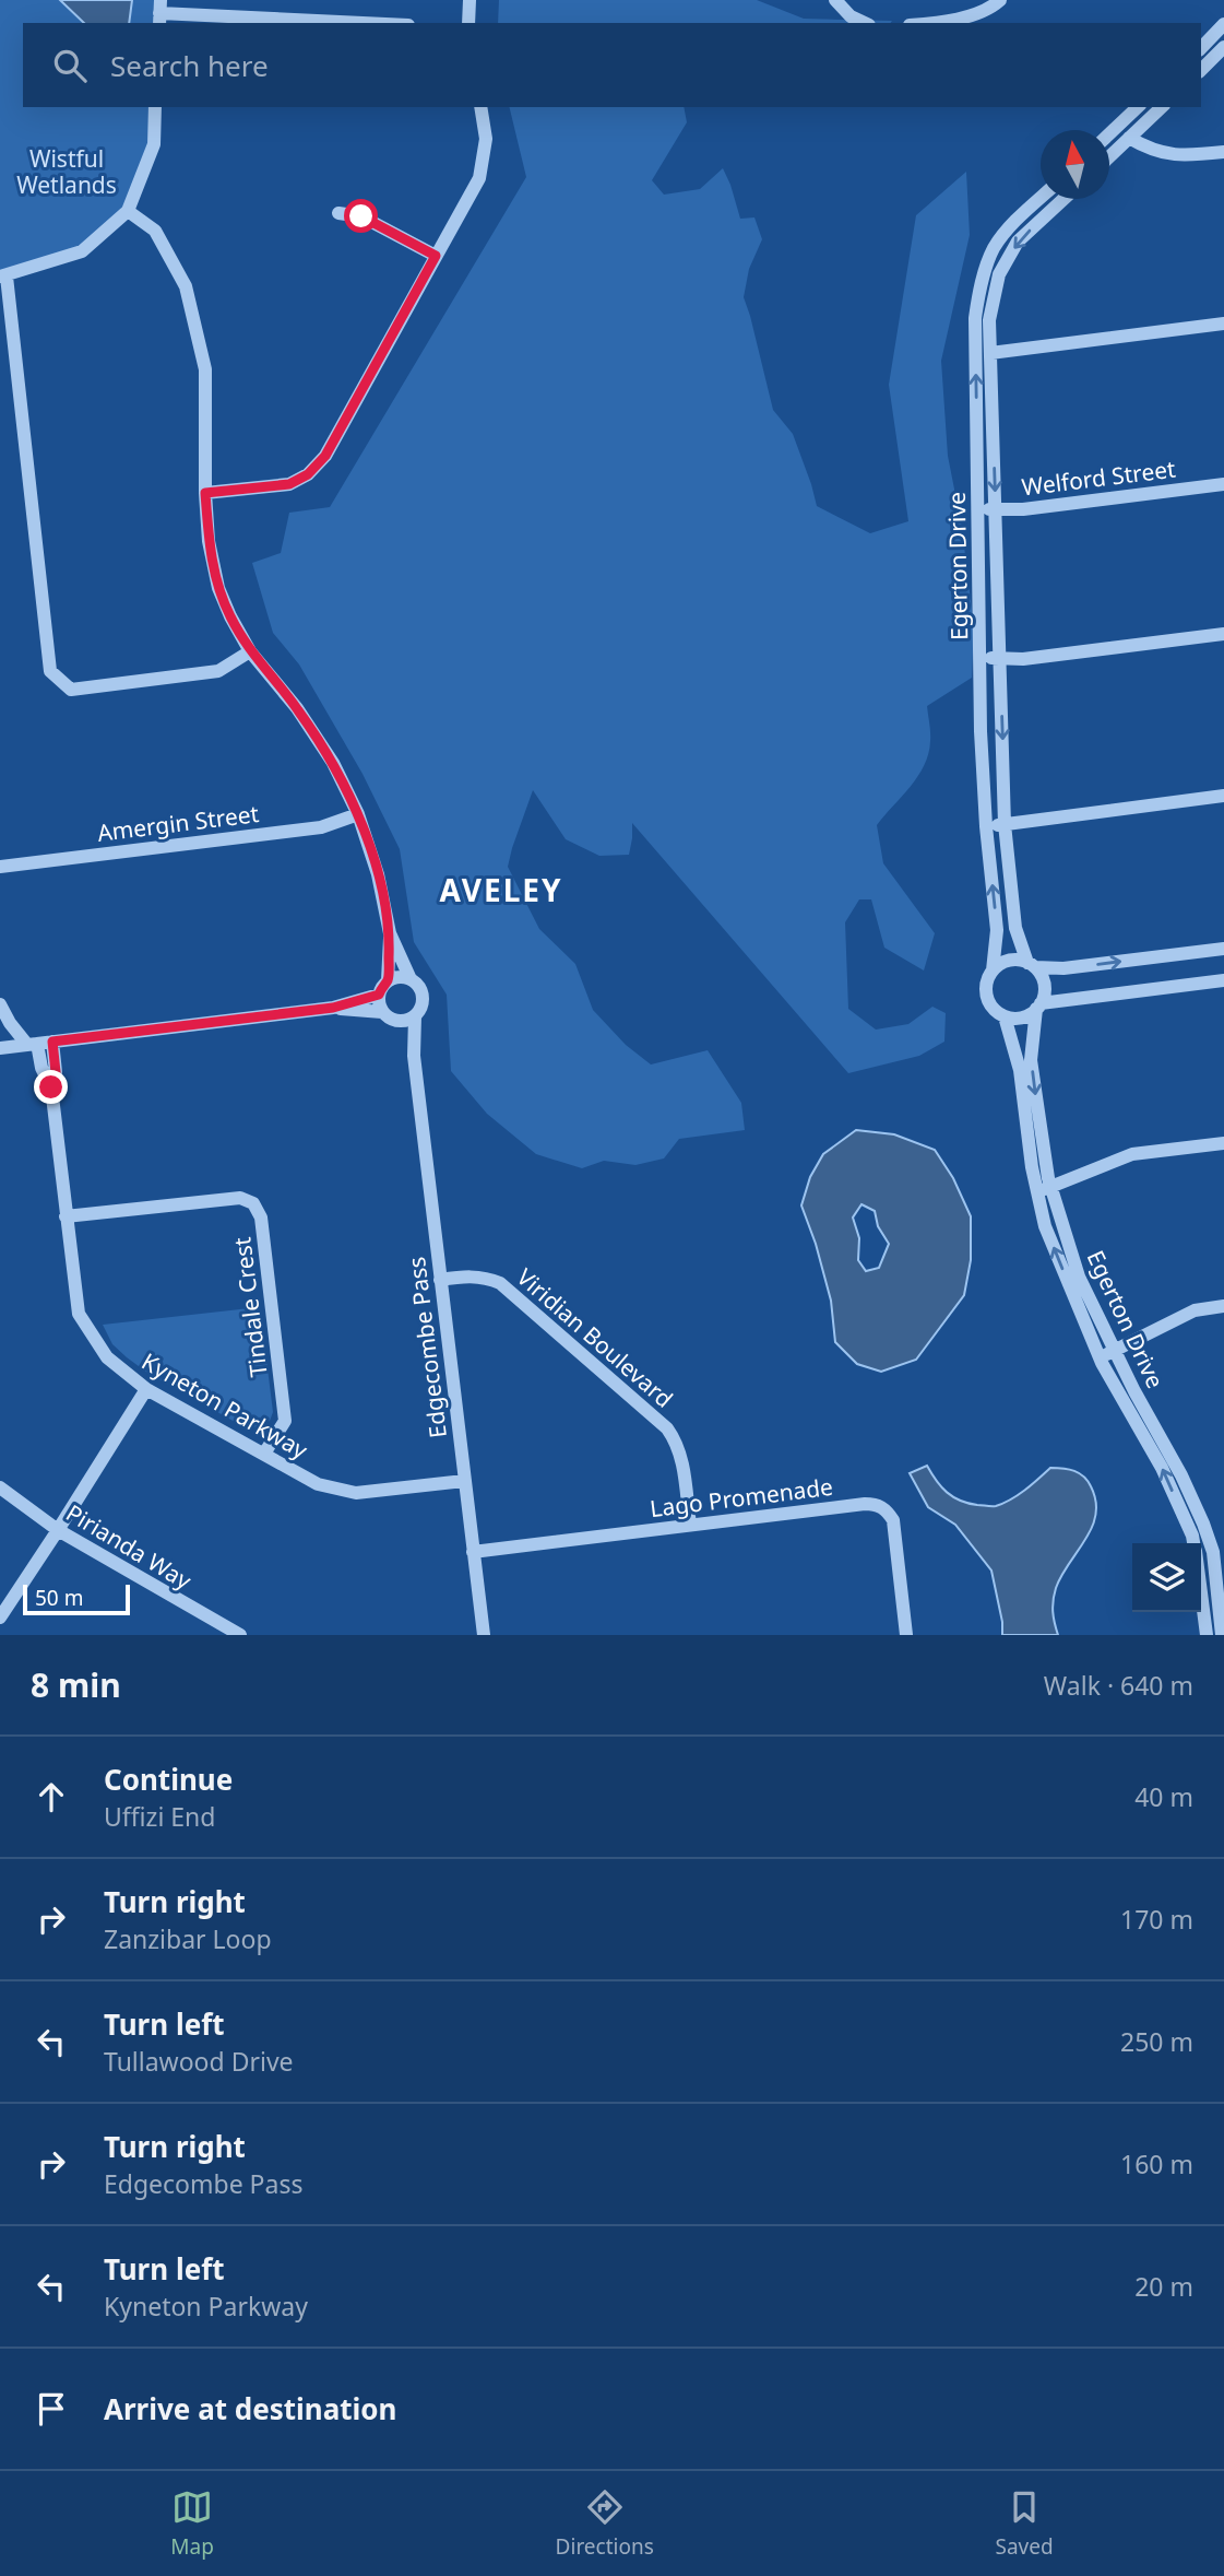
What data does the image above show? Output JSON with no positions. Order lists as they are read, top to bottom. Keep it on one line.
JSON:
{"streets":{"street":["Welford Street","Egerton Drive","Amergin Street","Tindale Crest","Viridian Boulevard","Edgecombe Pass","Kyneton Parkway","Lago Promenade","Pirianda Way"]},"crossings":[["Welford Street","Egerton Drive"],["Tindale Crest","Kyneton Parkway"],["Viridian Boulevard","Edgecombe Pass"],["Viridian Boulevard","Lago Promenade"],["Edgecombe Pass","Kyneton Parkway"],["Edgecombe Pass","Lago Promenade"]],"districts":["AVELEY"],"parks":["Wistful Wetlands"],"scale_bar":"50 m","north":"top","page":{"search":"Search here","scale":"50 m","heading":["8 min","Walk · 640 m"],"list":[["Continue","Uffizi End","40 m"],["Turn right","Zanzibar Loop","170 m"],["Turn left","Tullawood Drive","250 m"],["Turn right","Edgecombe Pass","160 m"],["Turn left","Kyneton Parkway","20 m"],"Arrive at destination"],"nav":["Map","Directions","Saved"]}}
